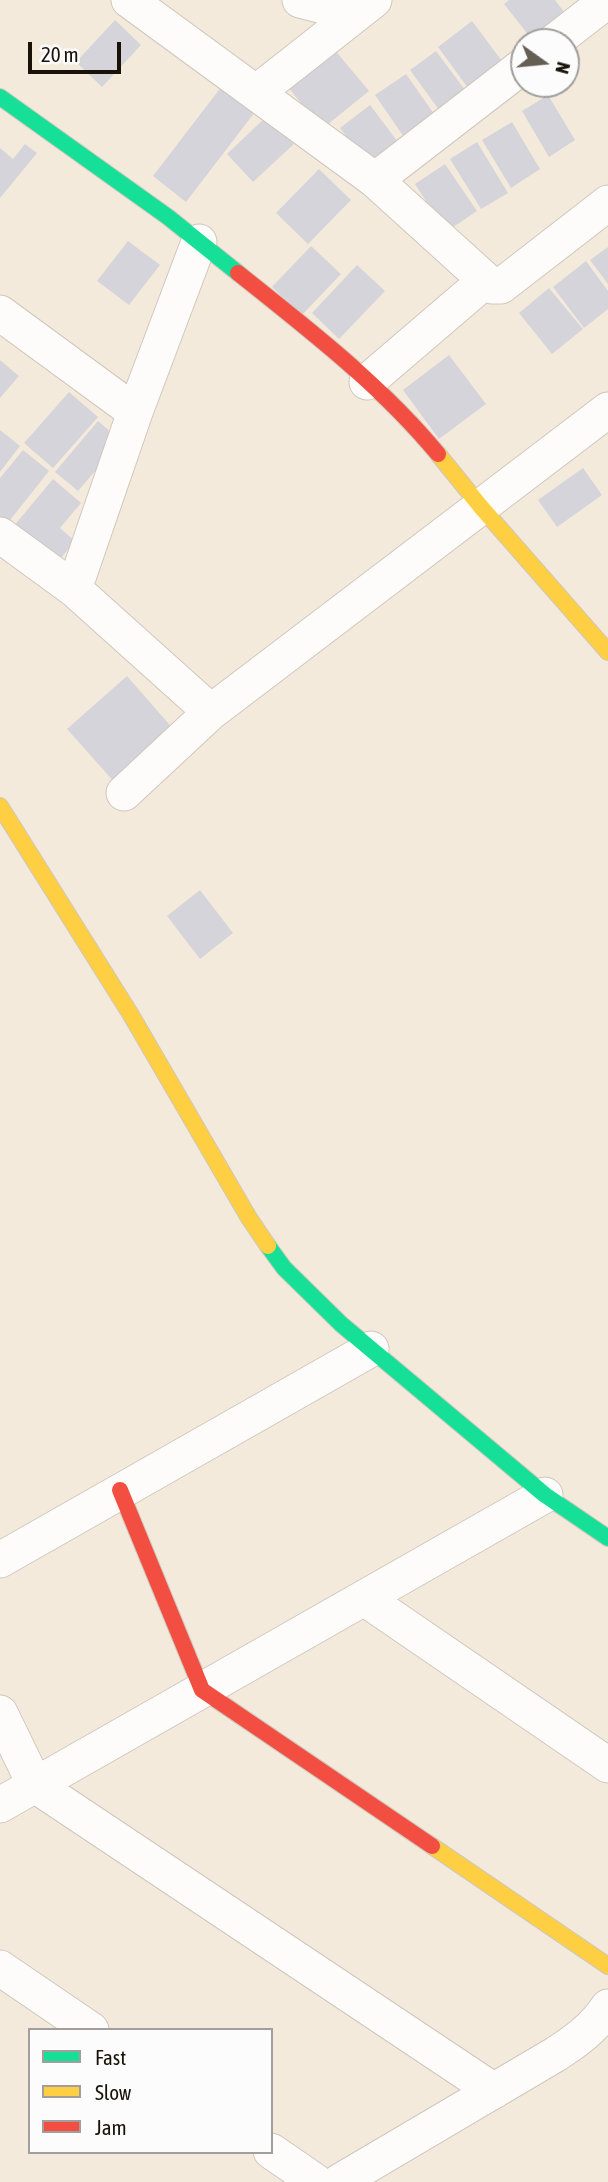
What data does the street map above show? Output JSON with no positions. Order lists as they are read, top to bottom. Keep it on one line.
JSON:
{"legend":["Fast","Slow","Jam"],"scale_bar":"20 m","north":"right"}
